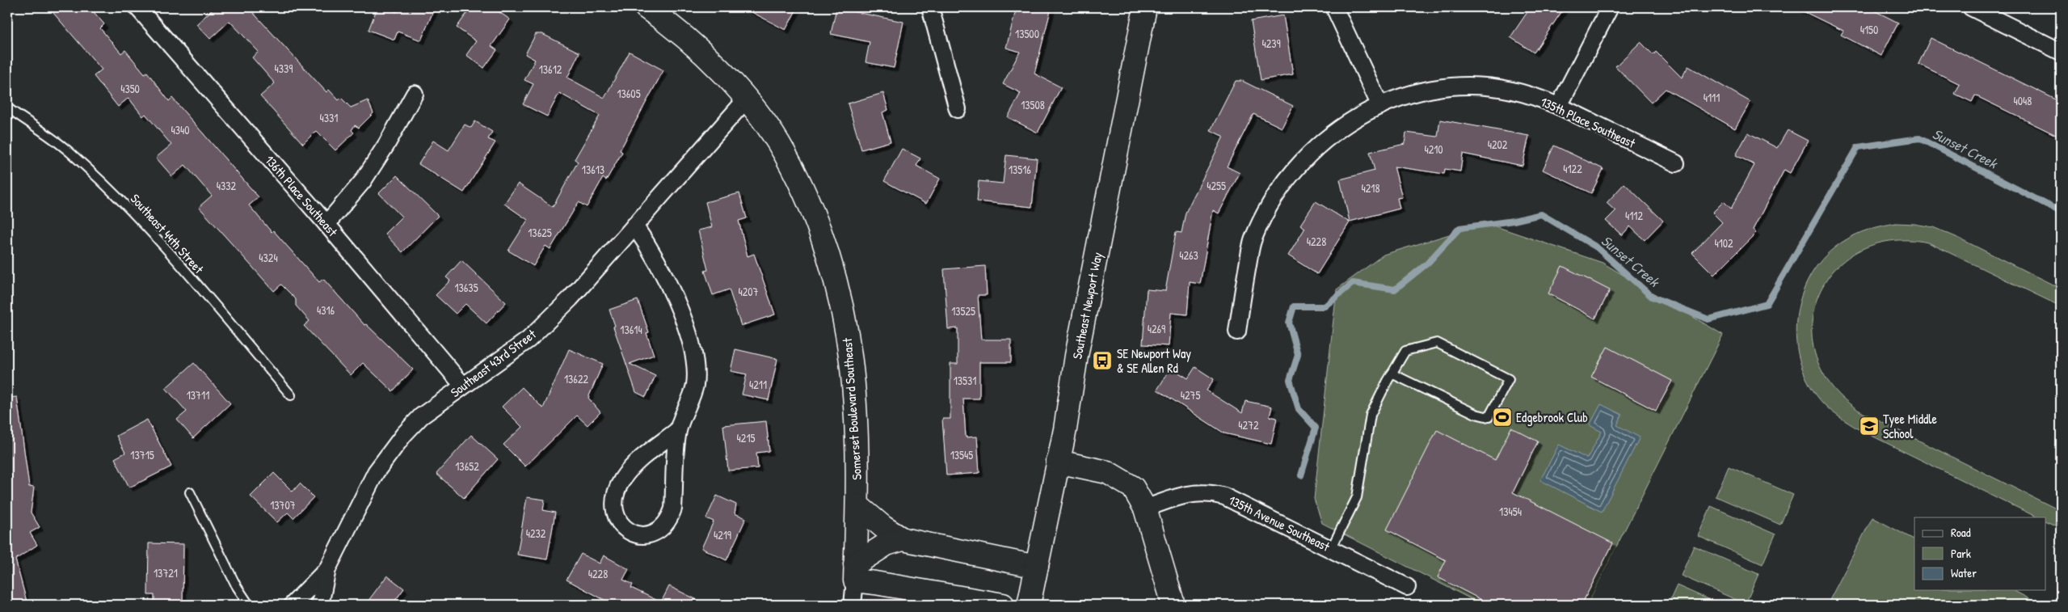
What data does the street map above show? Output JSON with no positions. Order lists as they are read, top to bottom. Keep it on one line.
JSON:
{"streets":{"street":["135th Place Southeast","136th Place Southeast","Southeast Newport Way","Southeast 43rd Street","Somerset Boulevard Southeast","135th Avenue Southeast"],"lane":["Southeast 44th Street"]},"crossings":[["136th Place Southeast","Southeast 43rd Street"],["Southeast 43rd Street","Somerset Boulevard Southeast"]],"water":["Sunset Creek"],"places":{"bus stop":["SE Newport Way & SE Allen Rd"],"sports":["Edgebrook Club"],"school or university":["Tyee Middle School"]},"house_numbers":["4150","13500","4239","4339","13612","4350","13605","4111","4048","13508","4331","4340","4202","4210","4122","13613","13516","4332","4255","4218","4112","13625","4228","4102","4263","4324","13635","4207","4316","13525","4269","13614","13622","13531","4211","13711","4275","4272","4215","13715","13545","13652","13707","13454","4232","4219","13721","4228"],"legend":["Road","Park","Water"]}
